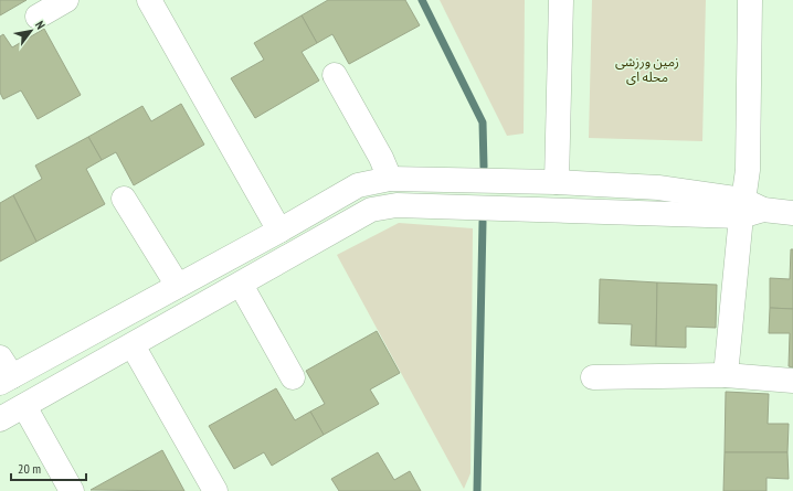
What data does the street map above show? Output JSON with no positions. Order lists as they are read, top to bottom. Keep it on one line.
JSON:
{"parks":["زمین ورزشی محله ای"],"scale_bar":"20 m","north":"top right"}
